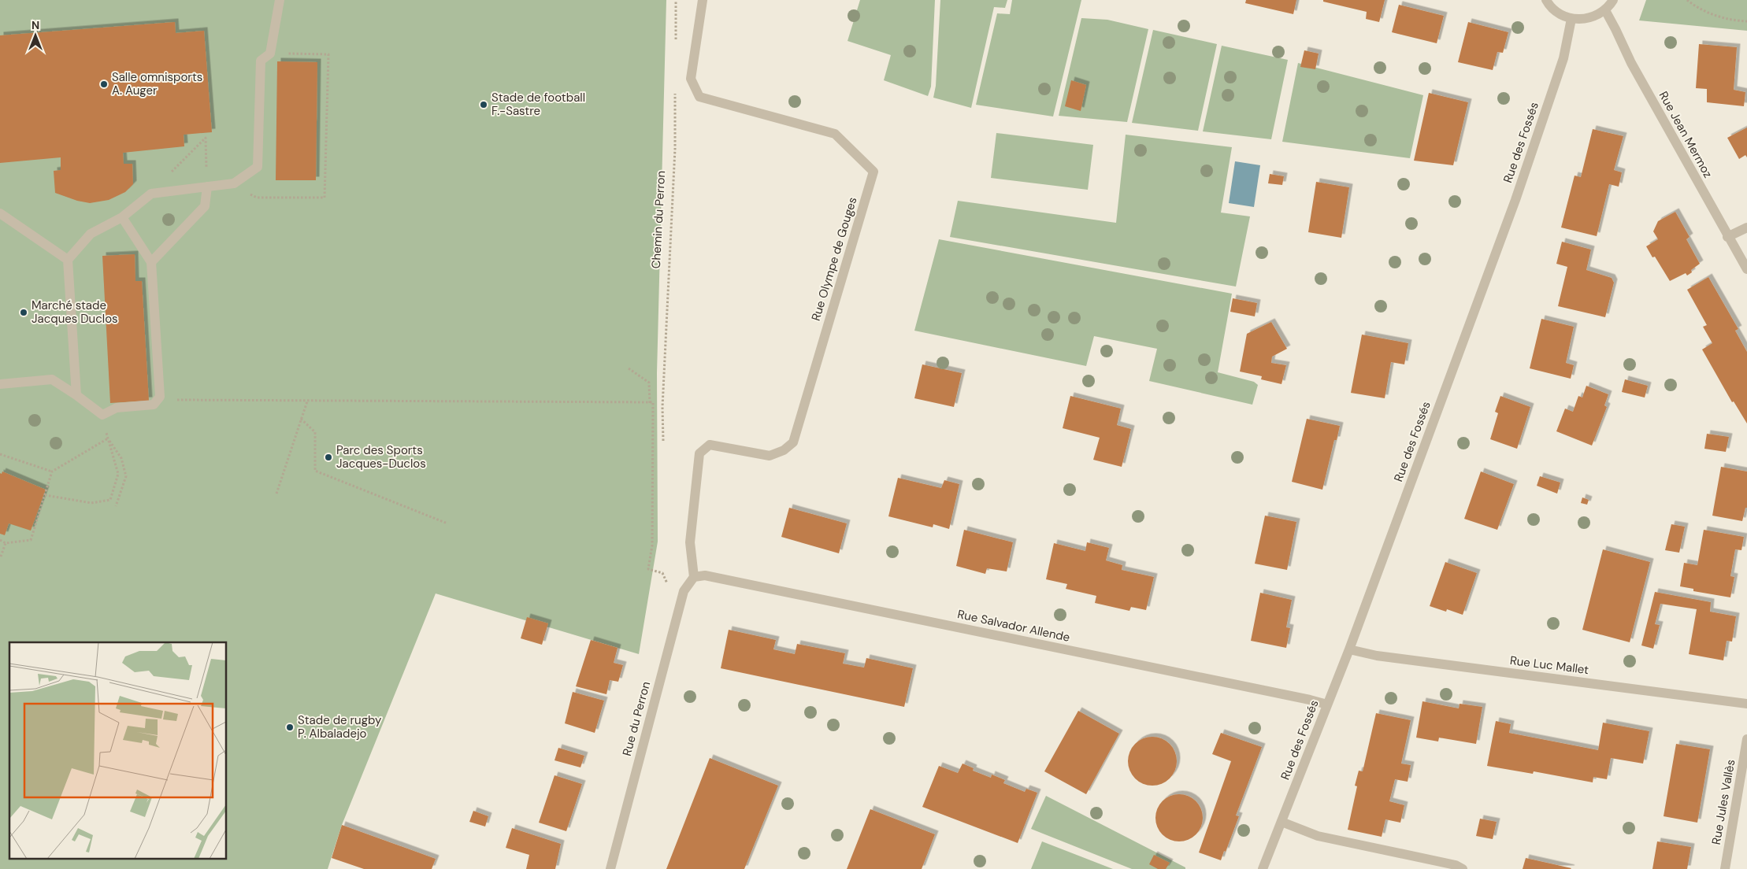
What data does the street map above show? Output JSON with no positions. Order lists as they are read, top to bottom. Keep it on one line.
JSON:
{"streets":{"street":["Rue Jean Mermoz","Rue des Fossés","Rue Olympe de Gouges","Rue Salvador Allende","Rue Luc Mallet","Rue du Perron","Rue Jules Vallès"],"path":["Chemin du Perron"]},"crossings":[["Rue des Fossés","Rue Salvador Allende"],["Rue des Fossés","Rue Luc Mallet"],["Rue Olympe de Gouges","Rue Salvador Allende"],["Rue Olympe de Gouges","Rue du Perron"],["Rue Salvador Allende","Rue du Perron"]],"places":["Salle omnisports A. Auger","Stade de football F.-Sastre","Marché stade Jacques Duclos","Parc des Sports Jacques-Duclos","Stade de rugby P. Albaladejo"],"north":"top"}
